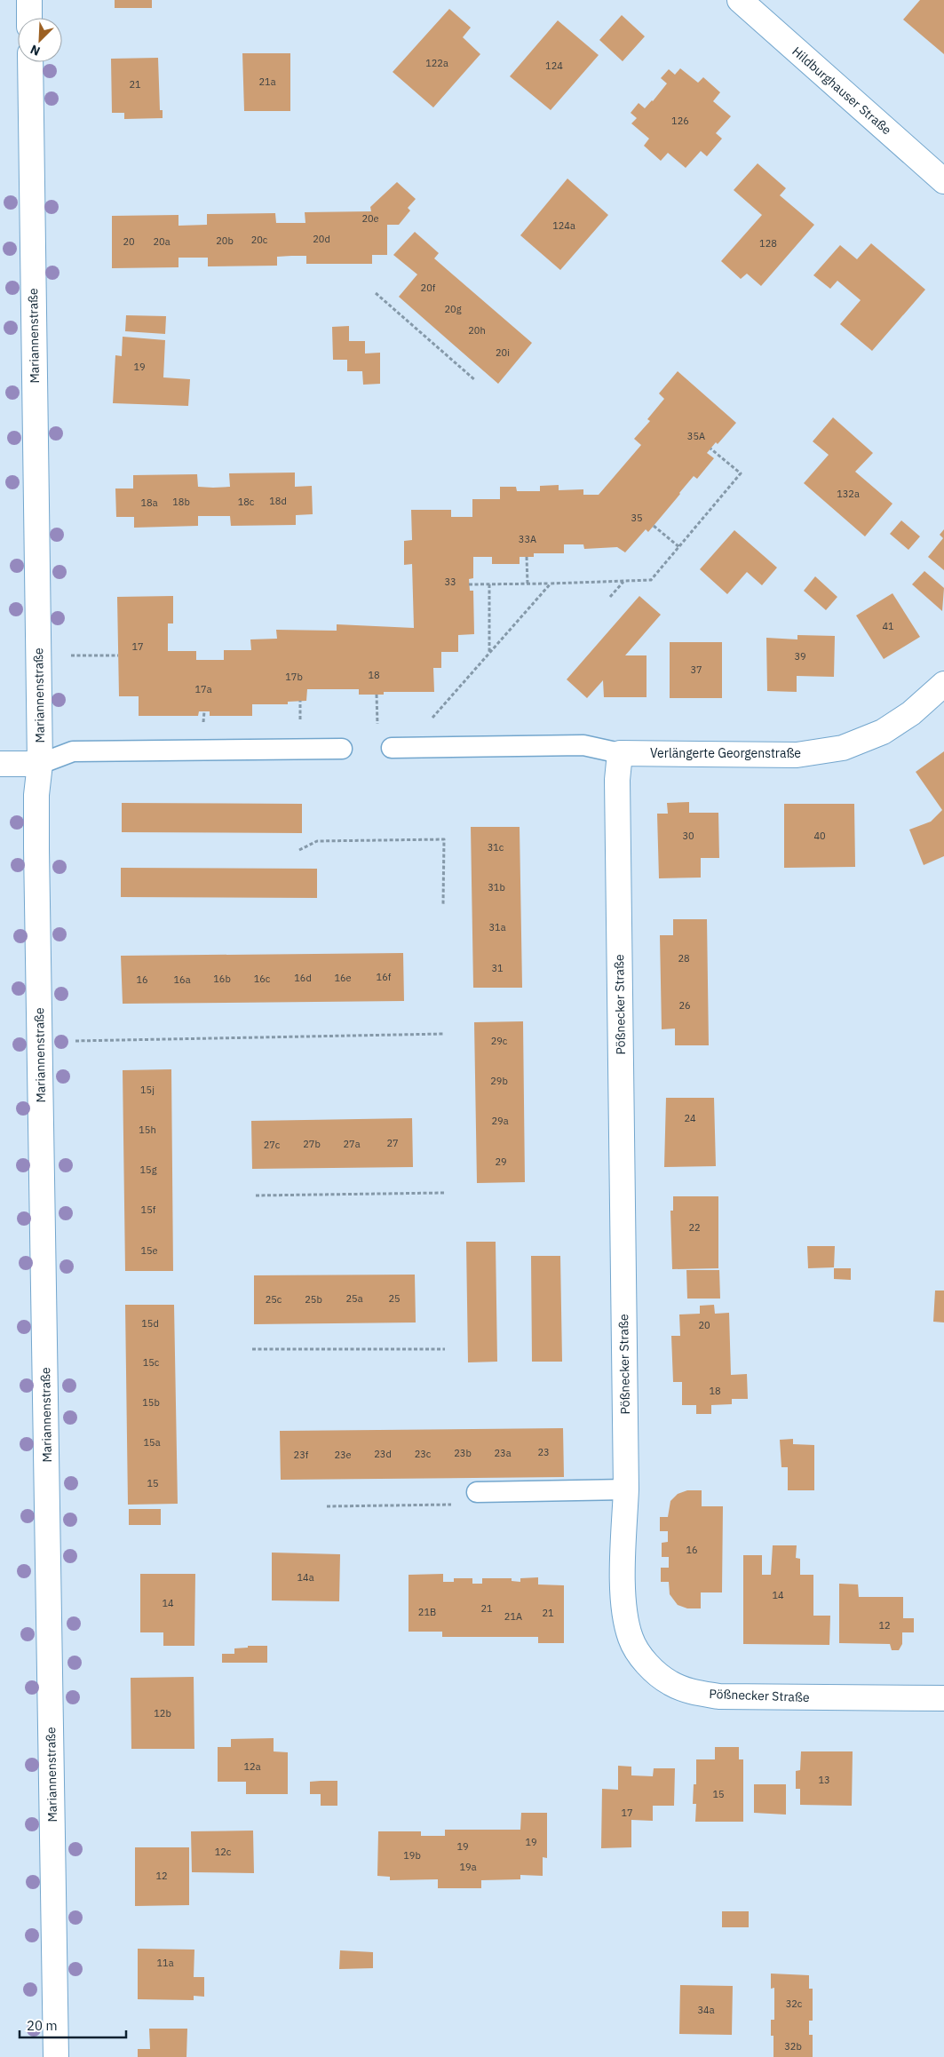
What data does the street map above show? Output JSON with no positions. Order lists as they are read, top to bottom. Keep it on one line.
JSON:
{"streets":{"street":["Hildburghauser Straße","Mariannenstraße","Verlängerte Georgenstraße","Pößnecker Straße"]},"crossings":[["Verlängerte Georgenstraße","Pößnecker Straße"]],"house_numbers":["122a","124","21a","21","126","20e","124a","20d","20c","20b","20","20a","128","20f","20g","20h","20i","19","35A","132a","18d","18b","18c","18a","35","33A","33","41","17","39","37","18","17b","17a","30","40","31c","31b","31a","28","31","16f","16d","16e","16b","16c","16","16a","26","29c","29b","15j","24","29a","15h","27","27b","27a","27c","29","15g","15f","22","15e","25a","25","25c","25b","15d","20","15c","18","15b","15a","23","23b","23a","23d","23c","23f","23e","15","16","14a","14","14","21","21B","21","21A","12","12b","12a","13","15","17","19","19","12c","19b","19a","12","11a","32c","34a","32b"],"scale_bar":"20 m","north":"bottom left"}
